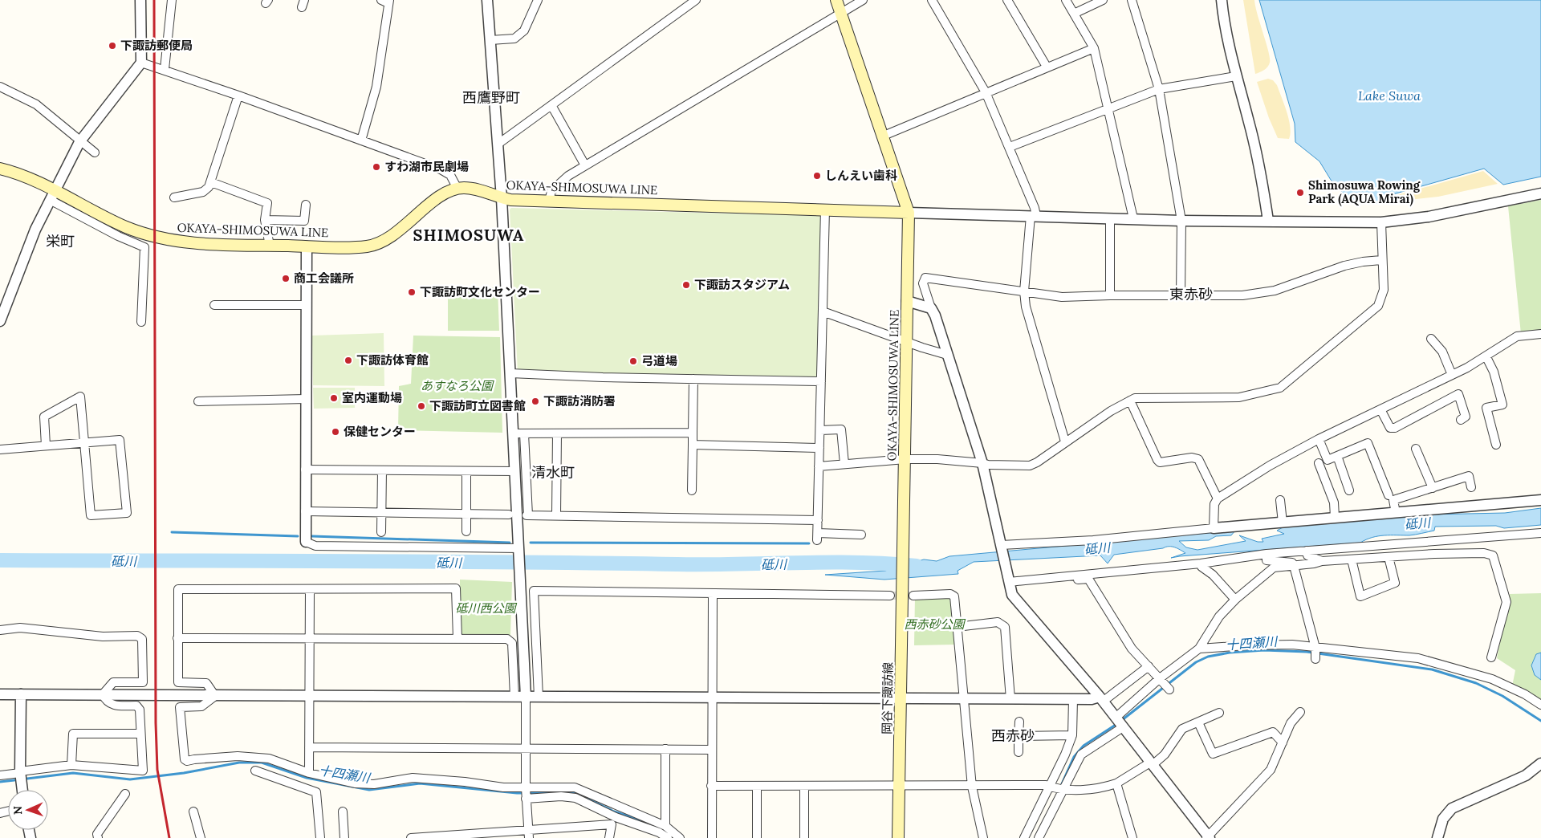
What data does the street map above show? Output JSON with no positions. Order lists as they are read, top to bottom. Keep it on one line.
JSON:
{"streets":{"main road":["OKAYA-SHIMOSUWA LINE","岡谷下諏訪線"]},"crossings":[["OKAYA-SHIMOSUWA LINE","岡谷下諏訪線"]],"districts":["西鷹野町","SHIMOSUWA","栄町","東赤砂","清水町","西赤砂"],"water":["Lake Suwa","砥川","十四瀬川"],"parks":["あすなろ公園","砥川西公園","西赤砂公園"],"places":["下諏訪郵便局","すわ湖市民劇場","しんえい歯科","Shimosuwa Rowing Park (AQUA Mirai)","商工会議所","下諏訪スタジアム","下諏訪町文化センター","下諏訪体育館","弓道場","室内運動場","下諏訪消防署","下諏訪町立図書館","保健センター"],"north":"left"}
